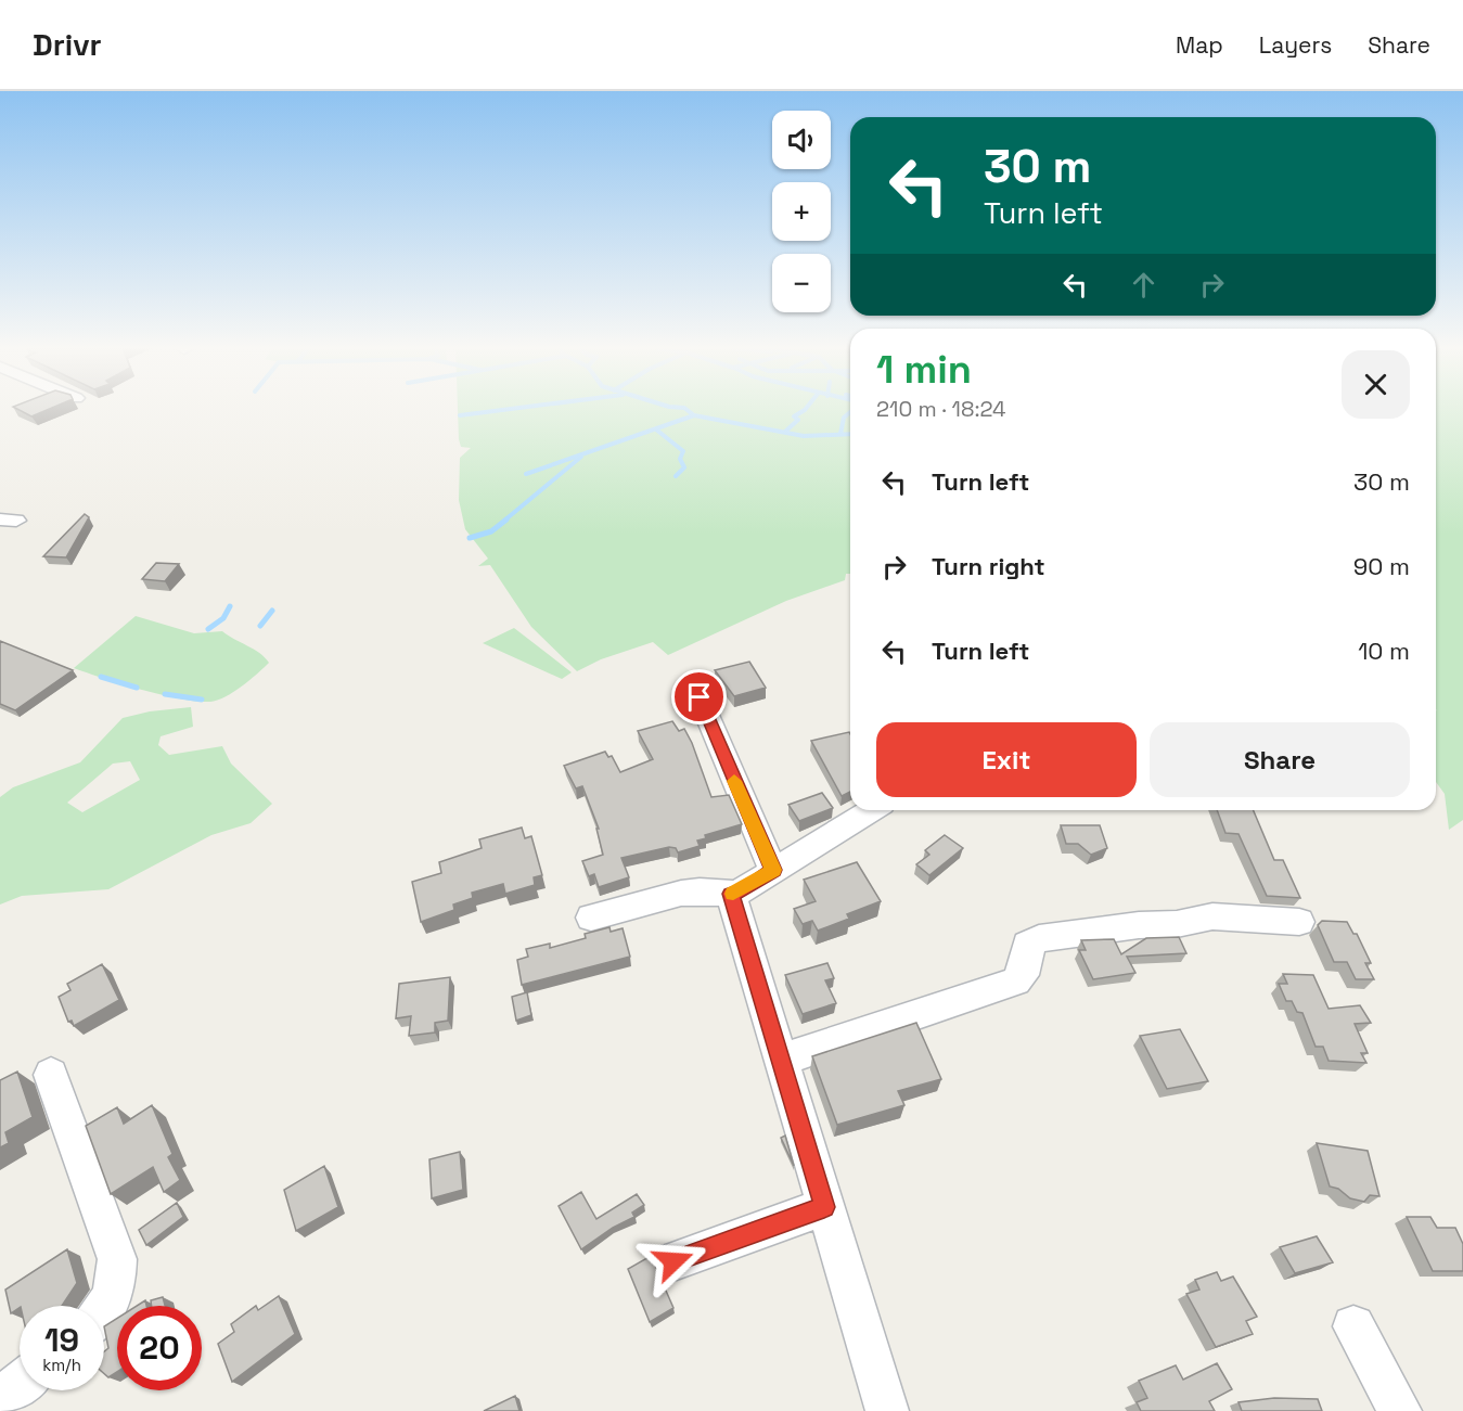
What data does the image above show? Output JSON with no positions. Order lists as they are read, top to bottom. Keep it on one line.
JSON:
{"page":{"header":"Drivr","nav":["Map","Layers","Share"],"map_buttons":["+","−"],"turn":["30 m","Turn left"],"heading":["1 min","210 m · 18:24"],"list":[{"name":"Turn left","value":"30 m"},{"name":"Turn right","value":"90 m"},{"name":"Turn left","value":"10 m"}],"buttons":["Exit","Share"],"speed":"19 km/h","limit":"20"}}
